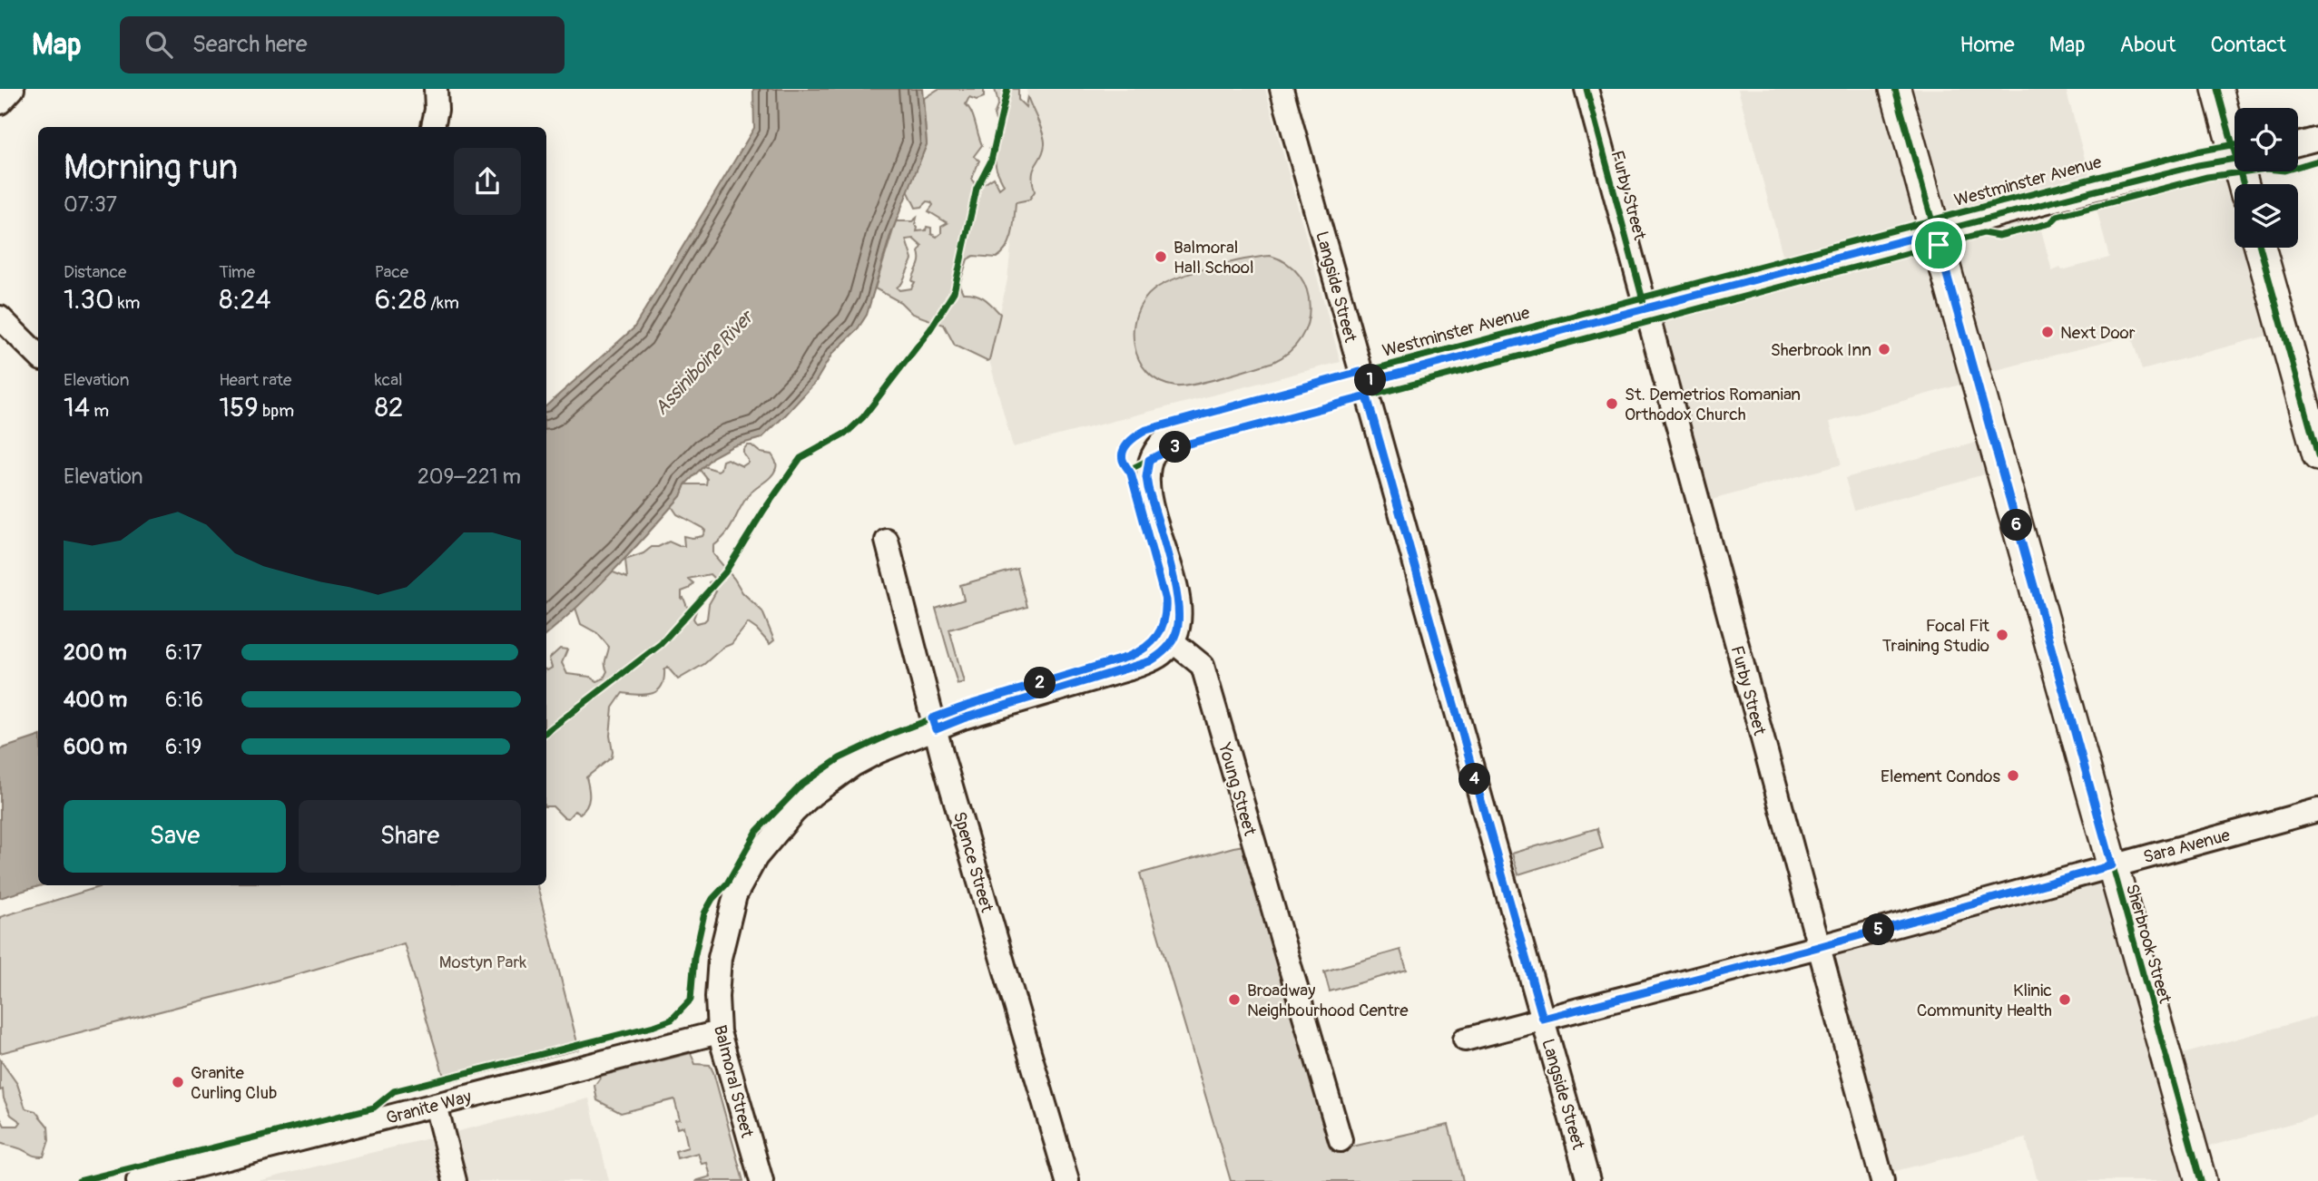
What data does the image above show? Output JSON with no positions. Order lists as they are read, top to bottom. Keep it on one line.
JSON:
{"streets":{"main road":["Sherbrook Street"],"street":["Westminster Avenue","Furby Street","Langside Street","Young Street","Sara Avenue","Spence Street","Balmoral Street","Granite Way"]},"crossings":[["Westminster Avenue","Furby Street"],["Westminster Avenue","Langside Street"],["Westminster Avenue","Young Street"],["Westminster Avenue","Sherbrook Street"],["Westminster Avenue","Balmoral Street"],["Furby Street","Sara Avenue"],["Langside Street","Sara Avenue"],["Young Street","Balmoral Street"],["Sara Avenue","Sherbrook Street"],["Spence Street","Balmoral Street"],["Balmoral Street","Granite Way"]],"water":["Assiniboine River"],"parks":["Mostyn Park"],"places":["Balmoral Hall School","Next Door","Sherbrook Inn","St. Demetrios Romanian Orthodox Church","Focal Fit Training Studio","Element Condos","Broadway Neighbourhood Centre","Klinic Community Health","Granite Curling Club"],"page":{"header":"Map","search":"Search here","nav":["Home","Map","About","Contact"],"heading":["Morning run","07:37"],"stats":[["Distance","1.30 km"],["Time","8:24"],["Pace","6:28 /km"],["Elevation","14 m"],["Heart rate","159 bpm"],["kcal","82"]],"pins":["1","3","6","2","4","5"],"chart":["Elevation","209–221 m"],"list":[{"name":"200 m","note":"6:17"},{"name":"400 m","note":"6:16"},{"name":"600 m","note":"6:19"}],"buttons":["Save","Share"]}}
